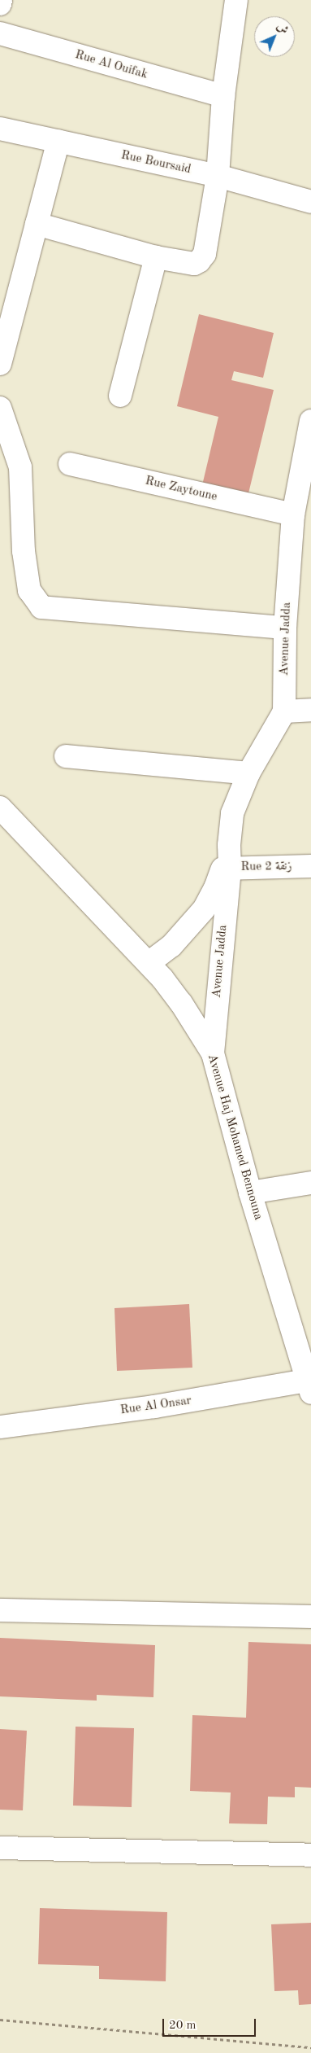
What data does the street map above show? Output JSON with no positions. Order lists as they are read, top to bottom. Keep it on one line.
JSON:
{"streets":{"street":["Rue Al Ouifak","Rue Boursaid","Rue Zaytoune","Avenue Jadda","Rue 2 زنقة","Avenue Haj Mohamed Bennouna","Rue Al Onsar"]},"crossings":[["Rue Zaytoune","Avenue Jadda"],["Avenue Jadda","Rue 2 زنقة"],["Avenue Jadda","Avenue Haj Mohamed Bennouna"],["Avenue Haj Mohamed Bennouna","Rue Al Onsar"]],"scale_bar":"20 m","north":"top right"}
